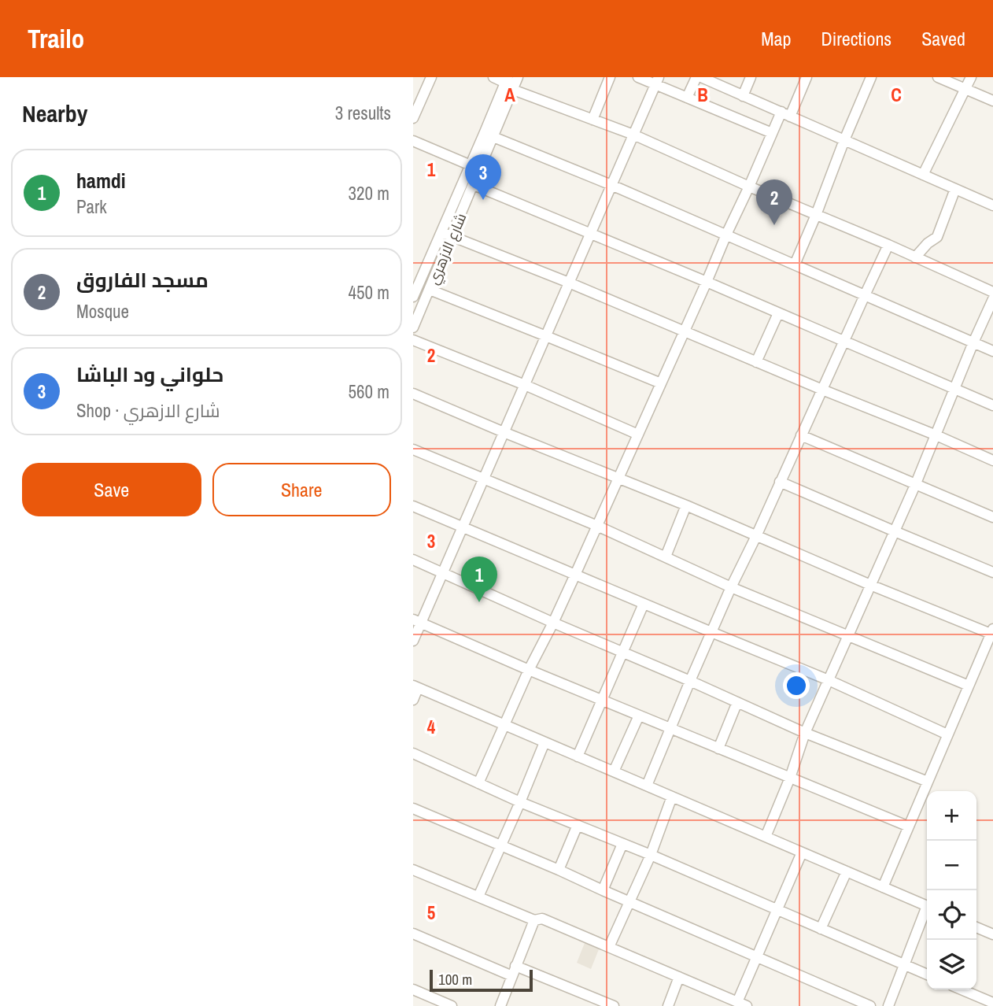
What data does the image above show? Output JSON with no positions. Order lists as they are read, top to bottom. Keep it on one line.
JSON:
{"streets":{"street":["شارع الازهري"]},"scale_bar":"100 m","page":{"header":"Trailo","nav":["Map","Directions","Saved"],"heading":["Nearby","3 results"],"list":[{"mark":"1","name":"hamdi","note":"Park","value":"320 m"},{"mark":"2","name":"مسجد الفاروق","note":"Mosque","value":"450 m"},{"mark":"3","name":"حلواني ود الباشا","note":"Shop · شارع الازهري","value":"560 m"}],"pins":["3","2","1"],"buttons":["Save","Share"],"map_buttons":["+","−"],"scale":"100 m"},"grid":{"columns":["A","B","C"],"rows":["1","2","3","4","5"]}}
